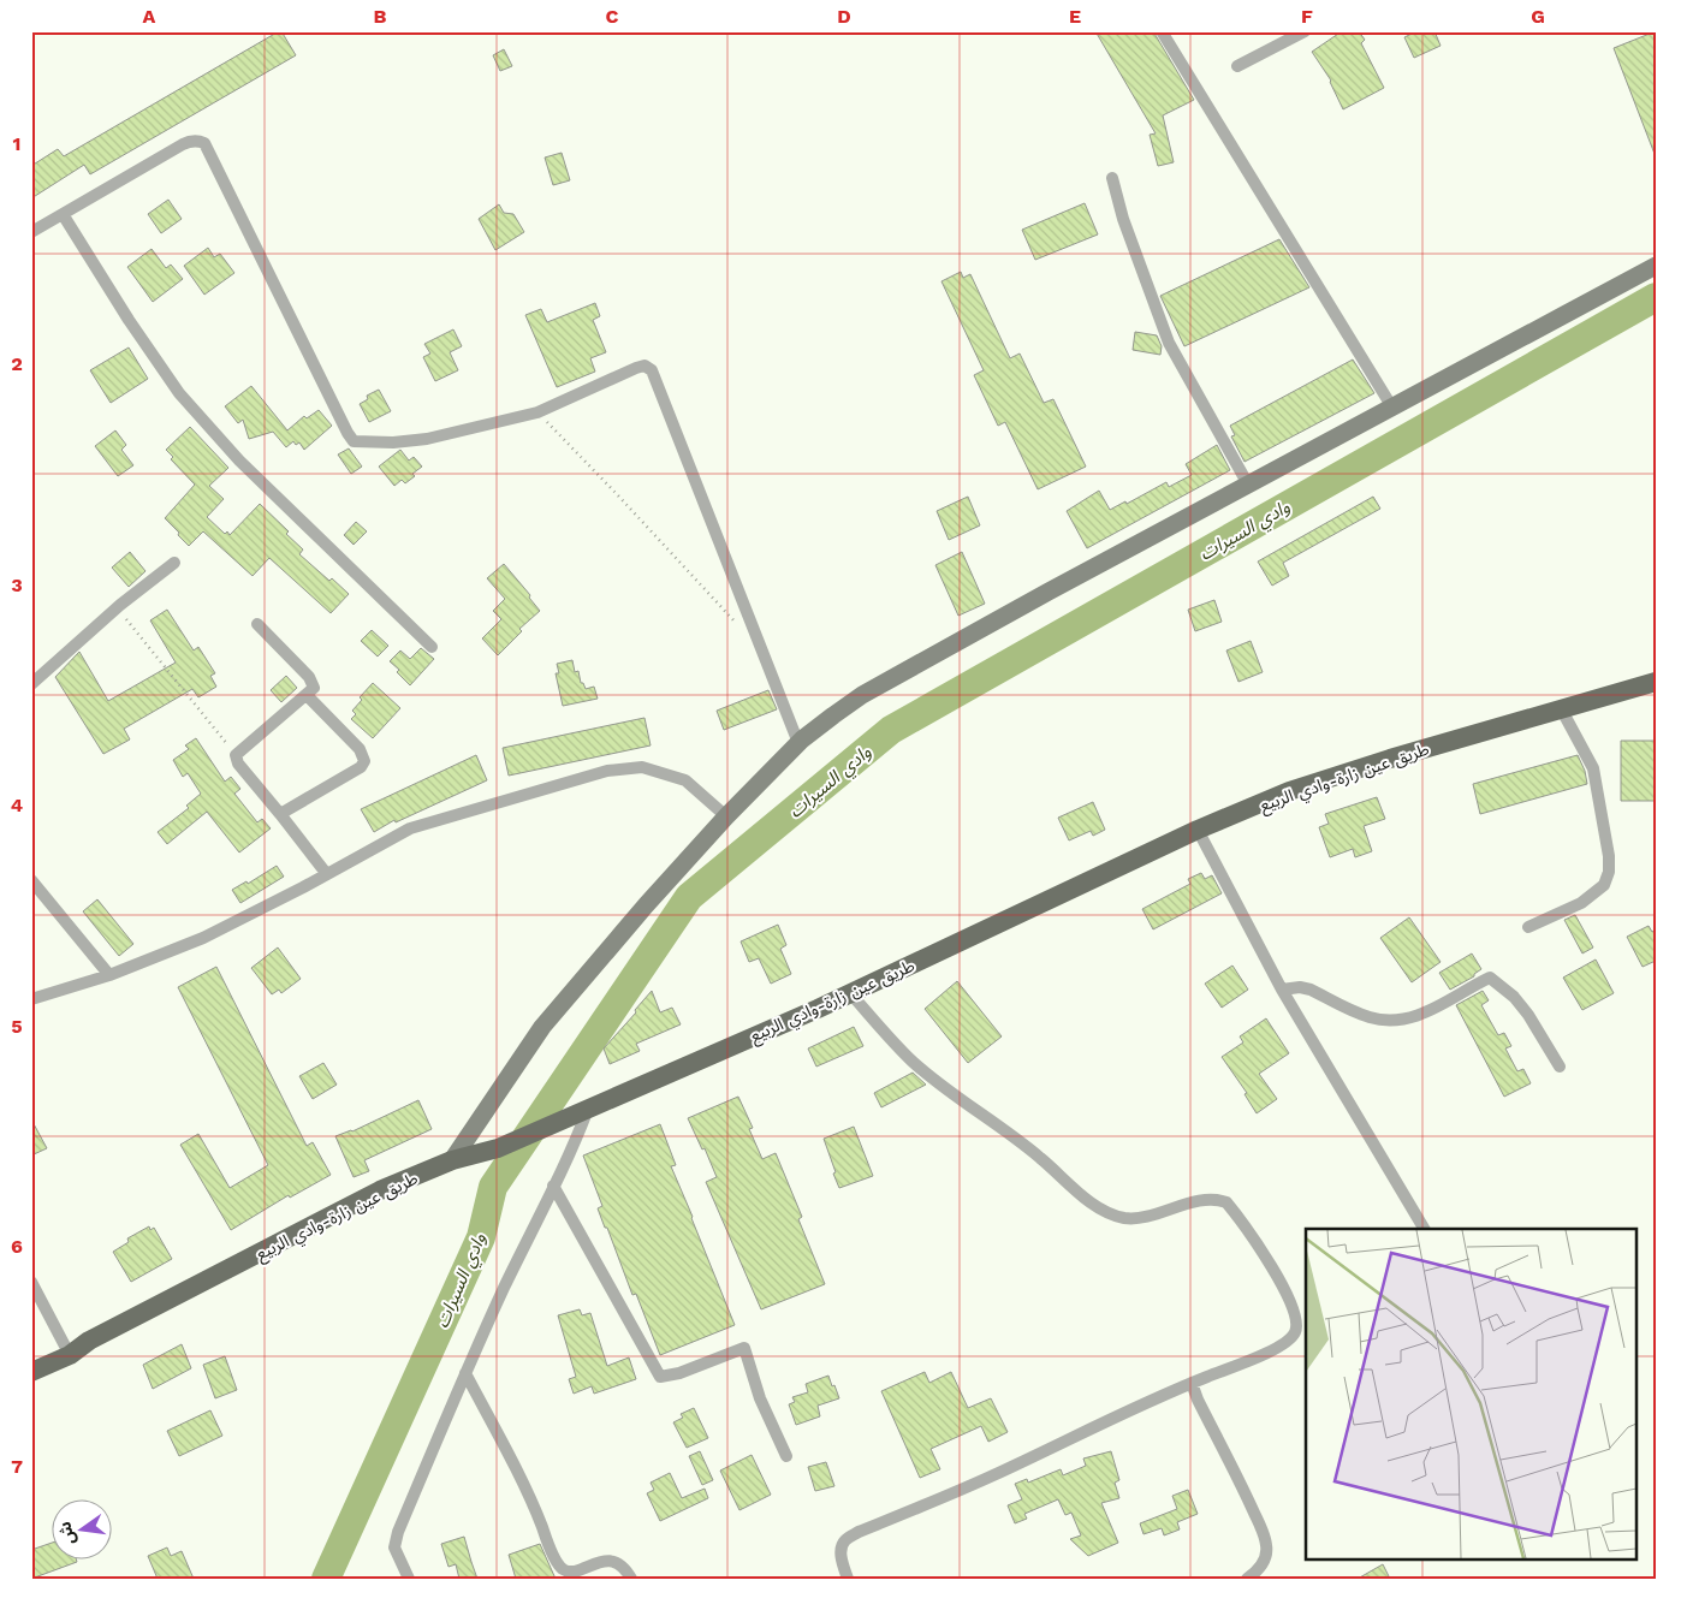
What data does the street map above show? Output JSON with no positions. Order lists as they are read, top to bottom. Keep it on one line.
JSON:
{"streets":{"main road":["طريق عين زارة-وادي الربيع"]},"water":["وادي السيرات"],"north":"left","grid":{"columns":["A","B","C","D","E","F","G"],"rows":["1","2","3","4","5","6","7"]}}
